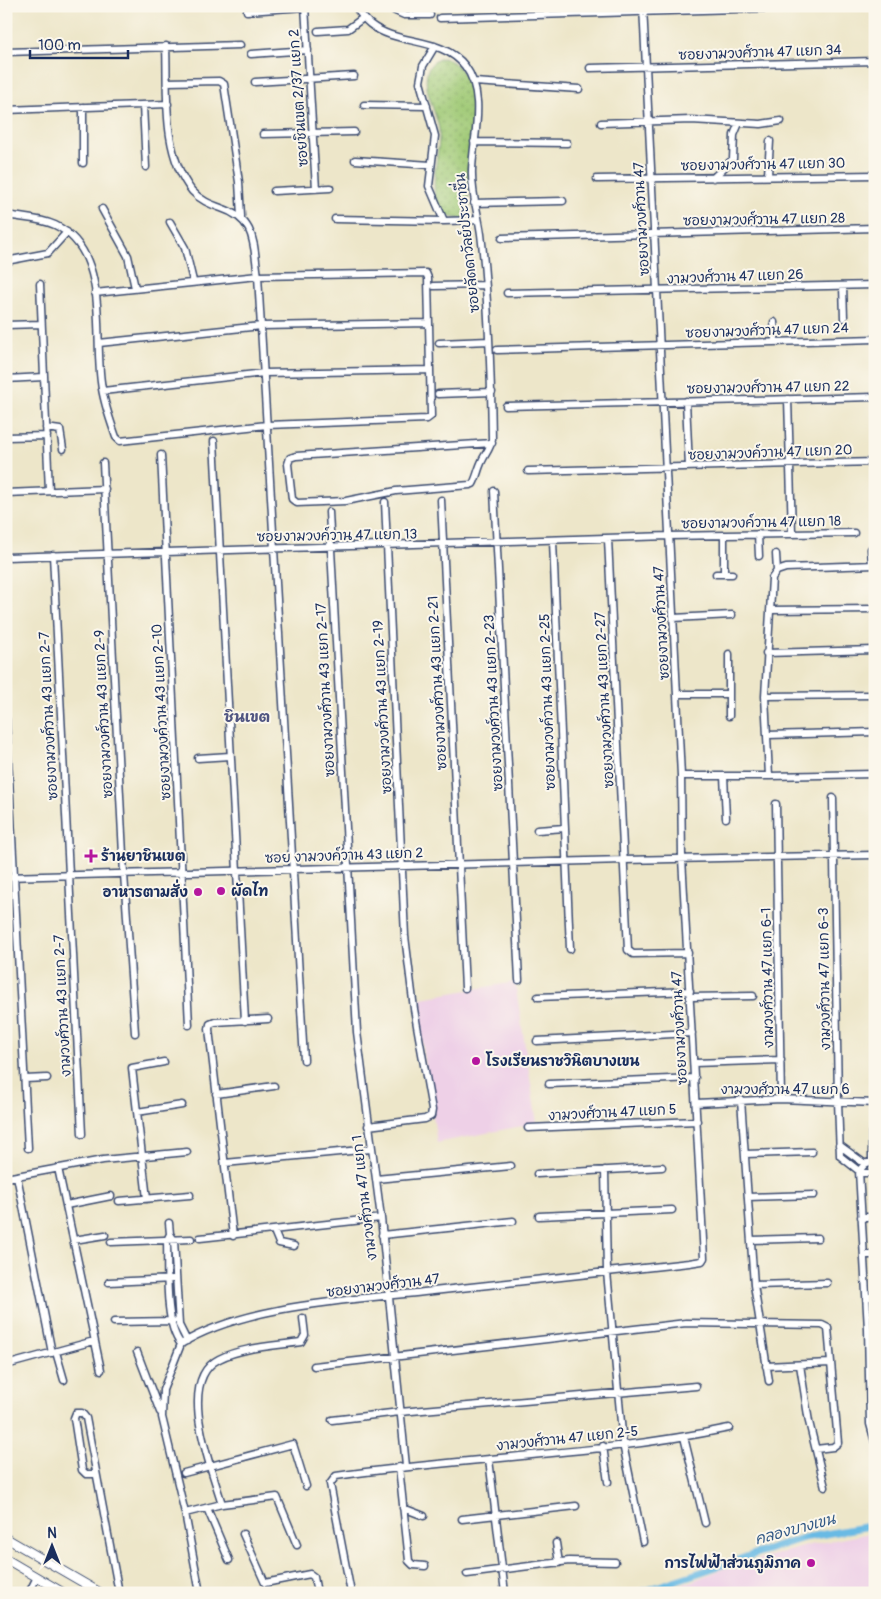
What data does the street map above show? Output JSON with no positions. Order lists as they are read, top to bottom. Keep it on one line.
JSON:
{"streets":{"street":["ซอยงามวงศ์วาน 47 แยก 34","ซอยชินเขต 2/37 แยก 2","ซอยงามวงศ์วาน 47 แยก 30","ซอยงามวงศ์วาน 47","ซอยงามวงศ์วาน 47 แยก 28","ซอยลัดดาวัลย์ประชาชื่น","งามวงศ์วาน 47 แยก 26","ซอยงามวงศ์วาน 47 แยก 24","ซอยงามวงศ์วาน 47 แยก 22","ซอยงามวงค์วาน 47 แยก 20","ซอยงามวงค์วาน 47 แยก 18","ซอยงามวงค์วาน 47 แยก 13","ซอยงามวงศ์วาน 43 แยก 2-21","ซอยงามวงศ์วาน 43 แยก 2-17","ซอยงามวงศ์วาน 43 แยก 2-27","ซอยงามวงค์วาน 43 แยก 2-25","ซอยงามวงศ์วาน 43 แยก 2-23","ซอยงามวงศ์วาน 43 แยก 2-19","ซอยงามวงค์วาน 43 แยก 2-10","ซอยงามวงศ์วาน 43 แยก 2-9","ซอยงามวงศ์วาน 43 แยก 2-7","ซอย งามวงค์วาน 43 แยก 2","งามวงศ์วาน 47 แยก 6-1","งามวงศ์วาน 47 แยก 6-3","งามวงศ์วาน 43 แยก 2-7","งามวงศ์วาน 47 แยก 6","งามวงศ์วาน 47 แยก 5","งามวงศ์วาน 47 แยก 1","งามวงศ์วาน 47 แยก 2-5"]},"crossings":[["ซอยงามวงศ์วาน 47 แยก 34","ซอยงามวงศ์วาน 47"],["ซอยงามวงศ์วาน 47 แยก 30","ซอยงามวงศ์วาน 47"],["ซอยงามวงศ์วาน 47","ซอยงามวงศ์วาน 47 แยก 28"],["ซอยงามวงศ์วาน 47","งามวงศ์วาน 47 แยก 26"],["ซอยงามวงศ์วาน 47","ซอยงามวงศ์วาน 47 แยก 24"],["ซอยงามวงศ์วาน 47","ซอยงามวงศ์วาน 47 แยก 22"],["ซอยงามวงศ์วาน 47","ซอยงามวงค์วาน 47 แยก 20"],["ซอยงามวงศ์วาน 47","ซอยงามวงค์วาน 47 แยก 18"],["ซอยงามวงศ์วาน 47","ซอยงามวงค์วาน 47 แยก 13"],["ซอยงามวงศ์วาน 47","ซอยงามวงศ์วาน 43 แยก 2-27"],["ซอยงามวงศ์วาน 47","ซอย งามวงค์วาน 43 แยก 2"],["ซอยงามวงศ์วาน 47","งามวงศ์วาน 47 แยก 6"],["ซอยงามวงศ์วาน 47","งามวงศ์วาน 47 แยก 5"],["ซอยงามวงศ์วาน 47","งามวงศ์วาน 47 แยก 1"],["ซอยงามวงค์วาน 47 แยก 18","ซอยงามวงค์วาน 47 แยก 13"],["ซอยงามวงค์วาน 47 แยก 13","ซอยงามวงศ์วาน 43 แยก 2-21"],["ซอยงามวงค์วาน 47 แยก 13","ซอยงามวงศ์วาน 43 แยก 2-17"],["ซอยงามวงค์วาน 47 แยก 13","ซอยงามวงศ์วาน 43 แยก 2-27"],["ซอยงามวงค์วาน 47 แยก 13","ซอยงามวงค์วาน 43 แยก 2-25"],["ซอยงามวงค์วาน 47 แยก 13","ซอยงามวงศ์วาน 43 แยก 2-23"],["ซอยงามวงค์วาน 47 แยก 13","ซอยงามวงศ์วาน 43 แยก 2-19"],["ซอยงามวงค์วาน 47 แยก 13","ซอยงามวงค์วาน 43 แยก 2-10"],["ซอยงามวงค์วาน 47 แยก 13","ซอยงามวงศ์วาน 43 แยก 2-9"],["ซอยงามวงค์วาน 47 แยก 13","ซอยงามวงศ์วาน 43 แยก 2-7"],["ซอยงามวงศ์วาน 43 แยก 2-21","ซอย งามวงค์วาน 43 แยก 2"],["ซอยงามวงศ์วาน 43 แยก 2-17","ซอยงามวงศ์วาน 43 แยก 2-19"],["ซอยงามวงศ์วาน 43 แยก 2-17","ซอย งามวงค์วาน 43 แยก 2"],["ซอยงามวงศ์วาน 43 แยก 2-17","งามวงศ์วาน 47 แยก 1"],["ซอยงามวงศ์วาน 43 แยก 2-27","ซอย งามวงค์วาน 43 แยก 2"],["ซอยงามวงค์วาน 43 แยก 2-25","ซอย งามวงค์วาน 43 แยก 2"],["ซอยงามวงศ์วาน 43 แยก 2-23","ซอย งามวงค์วาน 43 แยก 2"],["ซอยงามวงศ์วาน 43 แยก 2-19","ซอย งามวงค์วาน 43 แยก 2"],["ซอยงามวงศ์วาน 43 แยก 2-19","งามวงศ์วาน 47 แยก 1"],["ซอยงามวงค์วาน 43 แยก 2-10","ซอย งามวงค์วาน 43 แยก 2"],["ซอยงามวงศ์วาน 43 แยก 2-9","ซอย งามวงค์วาน 43 แยก 2"],["ซอยงามวงศ์วาน 43 แยก 2-7","ซอย งามวงค์วาน 43 แยก 2"],["ซอยงามวงศ์วาน 43 แยก 2-7","งามวงศ์วาน 43 แยก 2-7"],["ซอย งามวงค์วาน 43 แยก 2","งามวงศ์วาน 47 แยก 6-1"],["ซอย งามวงค์วาน 43 แยก 2","งามวงศ์วาน 47 แยก 6-3"],["ซอย งามวงค์วาน 43 แยก 2","งามวงศ์วาน 43 แยก 2-7"],["งามวงศ์วาน 47 แยก 6-1","งามวงศ์วาน 47 แยก 6"],["งามวงศ์วาน 47 แยก 6-3","งามวงศ์วาน 47 แยก 6"],["งามวงศ์วาน 47 แยก 1","งามวงศ์วาน 47 แยก 2-5"]],"districts":["ชินเขต"],"water":["คลองบางเขน"],"places":{"health":["ร้านยาชินเขต"],"other":["ผัดไท","อาหารตามสั่ง","โรงเรียนราชวินิตบางเขน","การไฟฟ้าส่วนภูมิภาค"]},"scale_bar":"100 m","north":"top"}
